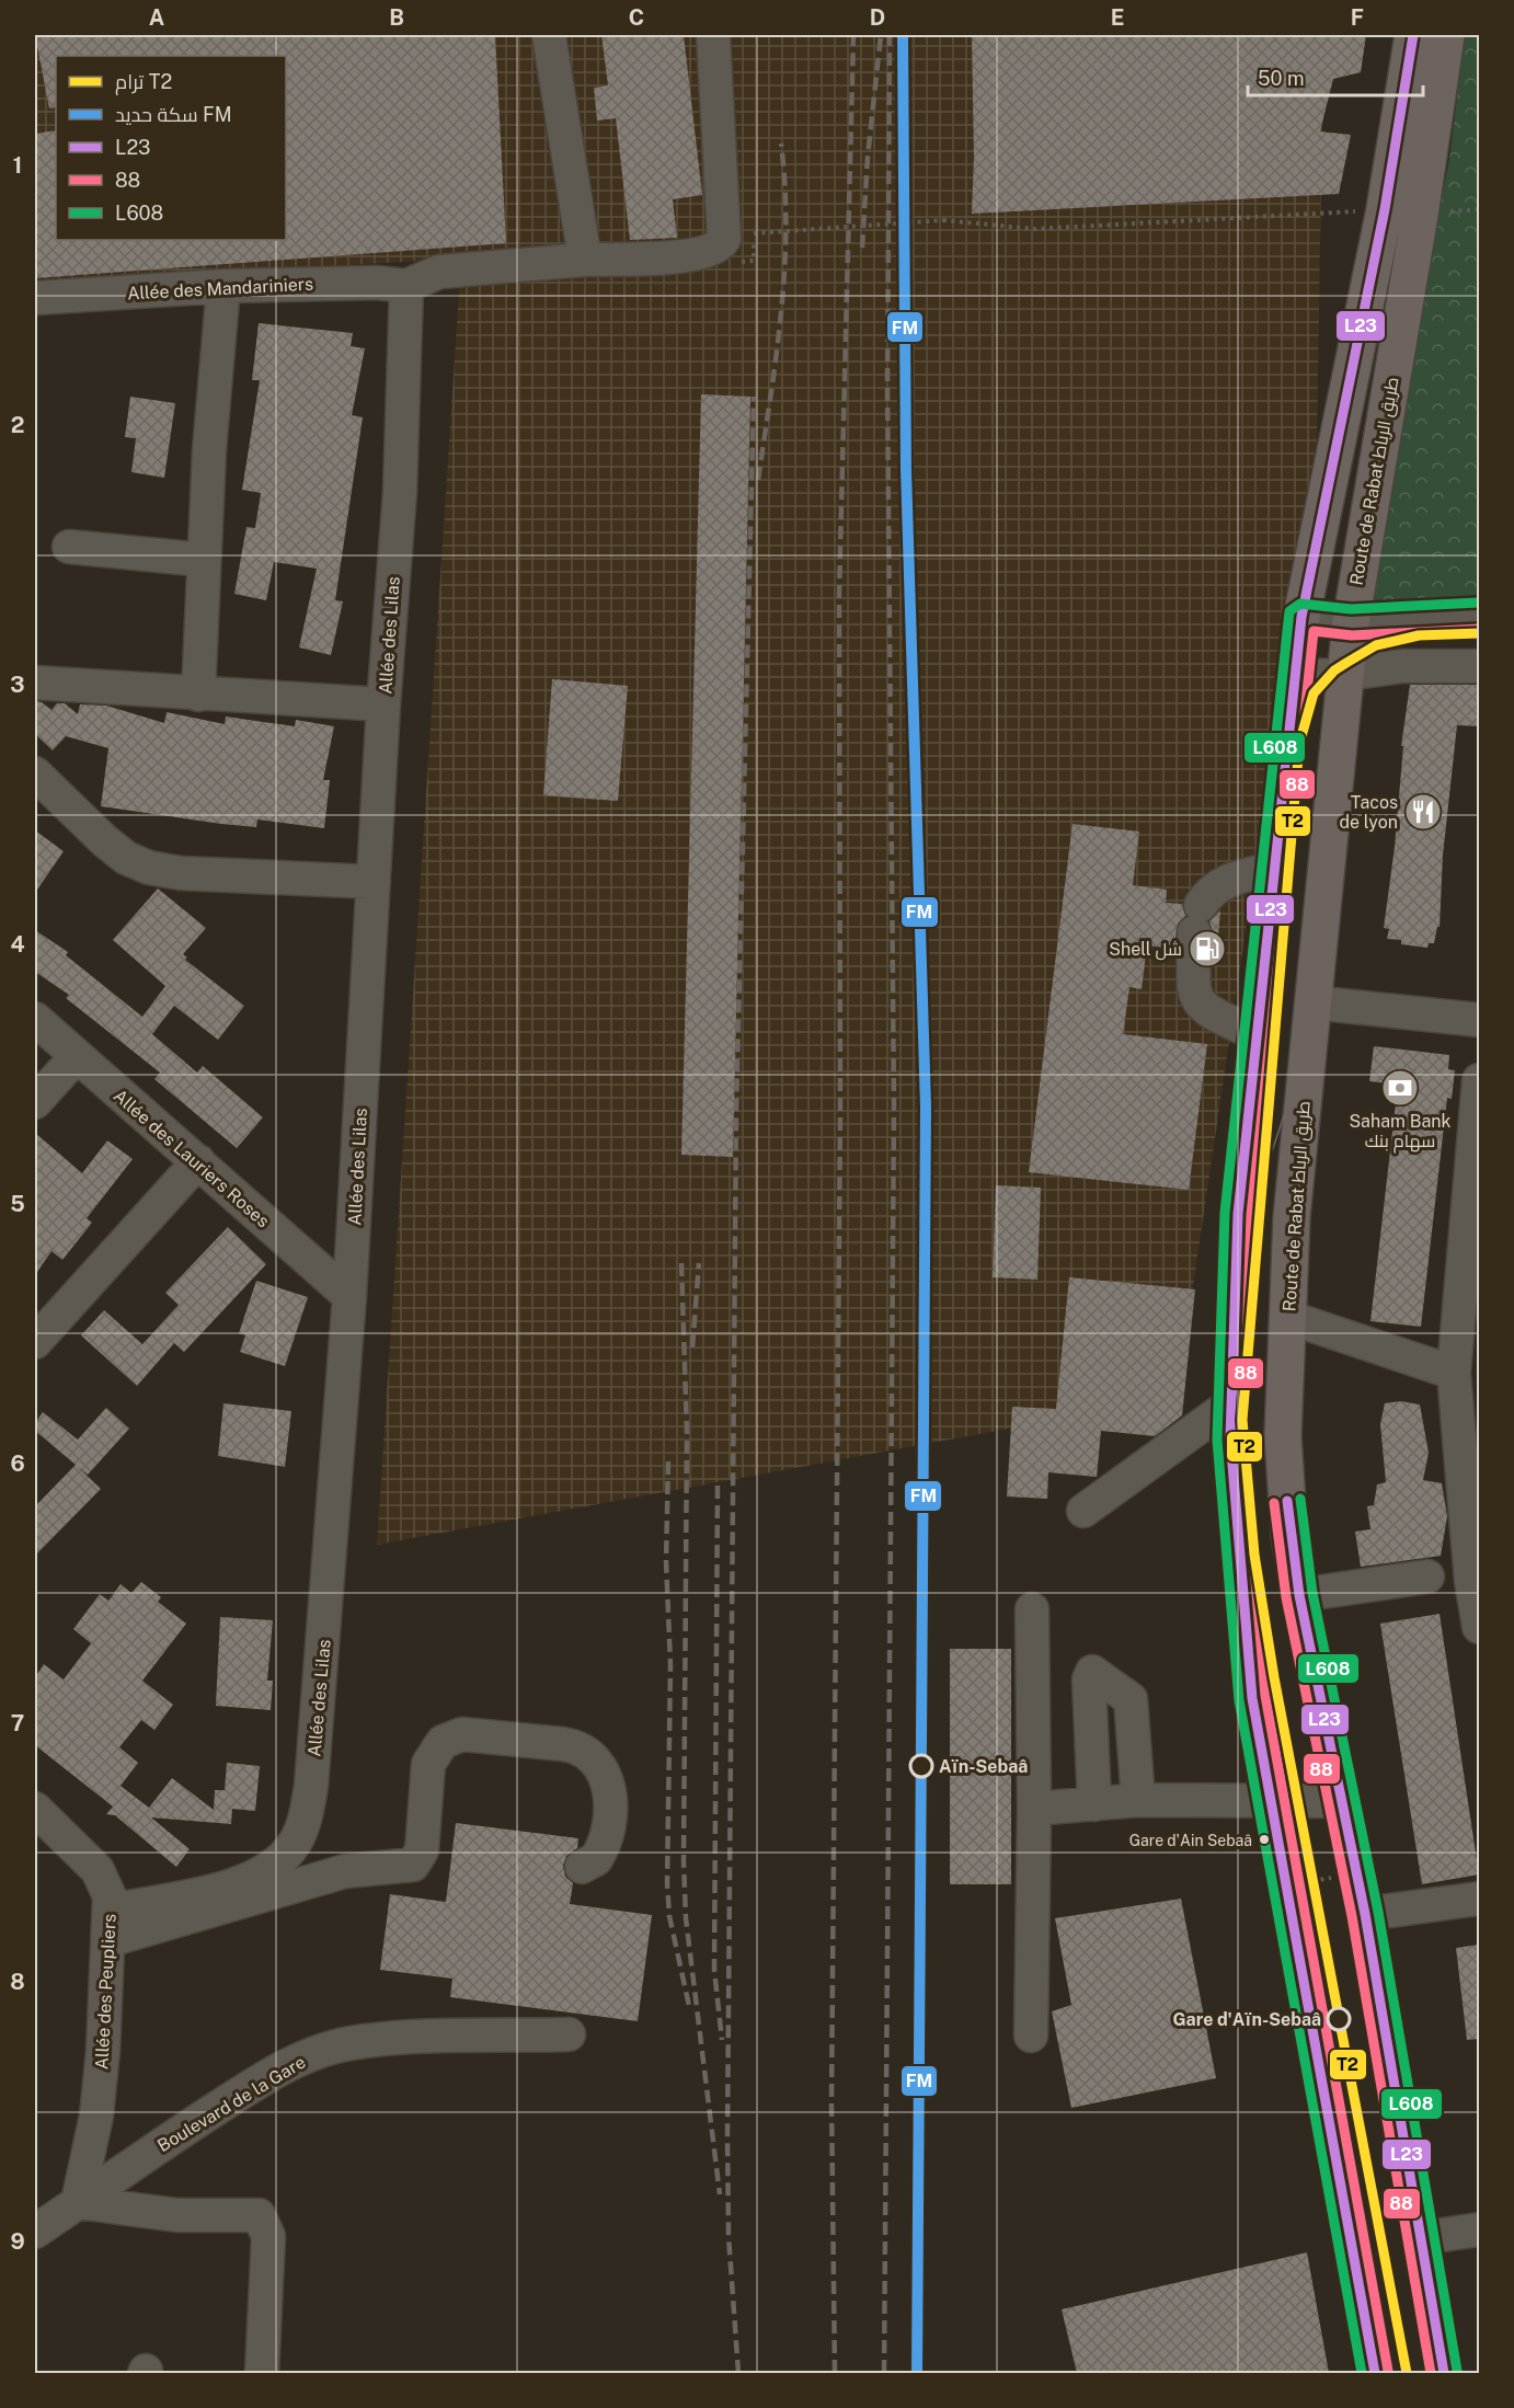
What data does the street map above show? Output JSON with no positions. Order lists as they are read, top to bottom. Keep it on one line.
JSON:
{"streets":{"main road":["Route de Rabat طريق الرباط"],"street":["Allée des Mandariniers","Allée des Lilas","Allée des Lauriers Roses","Allée des Peupliers","Boulevard de la Gare"]},"crossings":[["Allée des Mandariniers","Allée des Lilas"],["Allée des Lilas","Allée des Lauriers Roses"],["Allée des Lilas","Allée des Peupliers"],["Allée des Peupliers","Boulevard de la Gare"]],"places":{"restaurant":["Tacos de lyon"],"fuel station":["Shell شل"],"bank":["Saham Bank سهام بنك"],"other":["Aïn-Sebaâ","Gare d'Ain Sebaâ","Gare d'Aïn-Sebaâ"]},"lines":["rail line FM","transit line L23","transit line L608","transit line 88","tram line T2"],"legend":["ترام T2","سكة حديد FM","L23","88","L608"],"scale_bar":"50 m","grid":{"columns":["A","B","C","D","E","F"],"rows":["1","2","3","4","5","6","7","8","9"]}}
